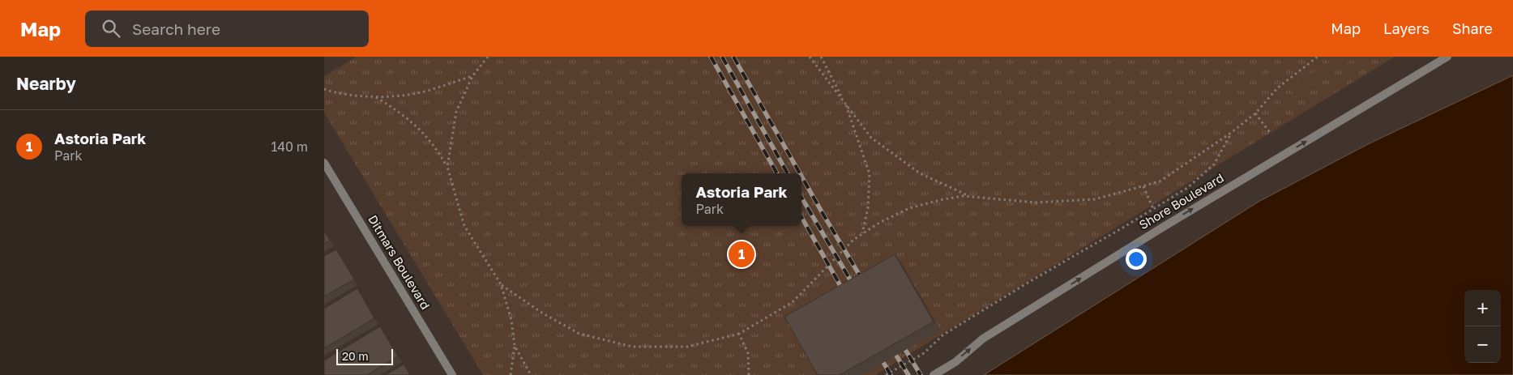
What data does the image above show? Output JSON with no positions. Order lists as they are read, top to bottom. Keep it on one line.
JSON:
{"streets":{"street":["Shore Boulevard","Ditmars Boulevard"]},"one_way":["Shore Boulevard"],"scale_bar":"20 m","page":{"header":"Map","search":"Search here","nav":["Map","Layers","Share"],"heading":"Nearby","list":[{"mark":"1","name":"Astoria Park","note":"Park","value":"140 m"}],"popup":["Astoria Park","Park"],"pins":"1","map_buttons":["+","−"],"scale":"20 m"}}
